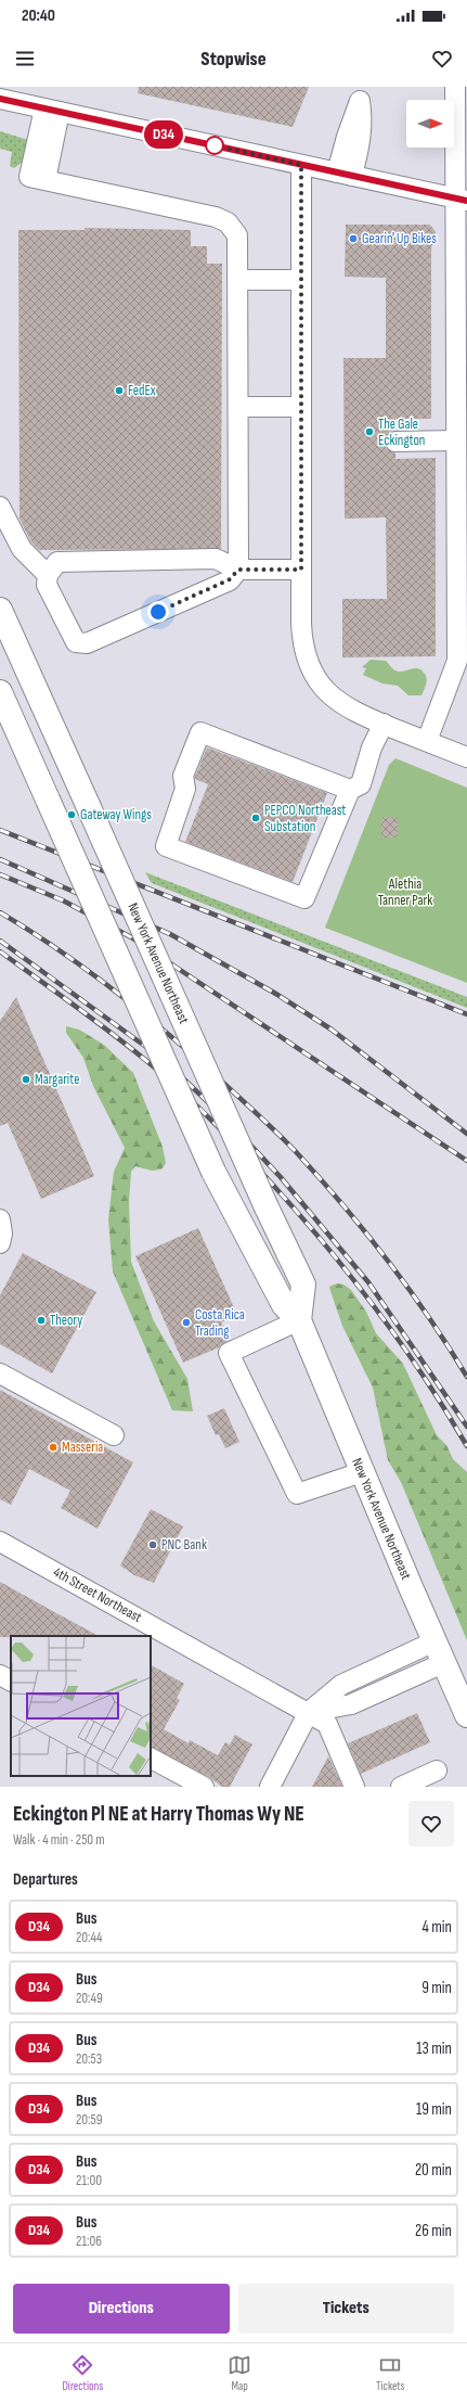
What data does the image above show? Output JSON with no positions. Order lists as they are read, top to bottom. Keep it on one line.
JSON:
{"streets":{"highway":["New York Avenue Northeast"],"street":["4th Street Northeast"]},"parks":["Alethia Tanner Park"],"places":["Gearin' Up Bikes","FedEx","The Gale Eckington","Gateway Wings","PEPCO Northeast Substation","Margarite","Theory","Costa Rica Trading","Masseria","PNC Bank"],"lines":["bus line D34"],"north":"right","page":{"status":"20:40","header":"Stopwise","on_map":"D34","heading":[["Eckington Pl NE at Harry Thomas Wy NE","Walk · 4 min · 250 m"],"Departures"],"list":[{"mark":"D34","name":"Bus","note":"20:44","value":"4 min"},{"mark":"D34","name":"Bus","note":"20:49","value":"9 min"},{"mark":"D34","name":"Bus","note":"20:53","value":"13 min"},{"mark":"D34","name":"Bus","note":"20:59","value":"19 min"},{"mark":"D34","name":"Bus","note":"21:00","value":"20 min"},{"mark":"D34","name":"Bus","note":"21:06","value":"26 min"}],"buttons":["Directions","Tickets"],"tabs":["Directions","Map","Tickets"]}}
